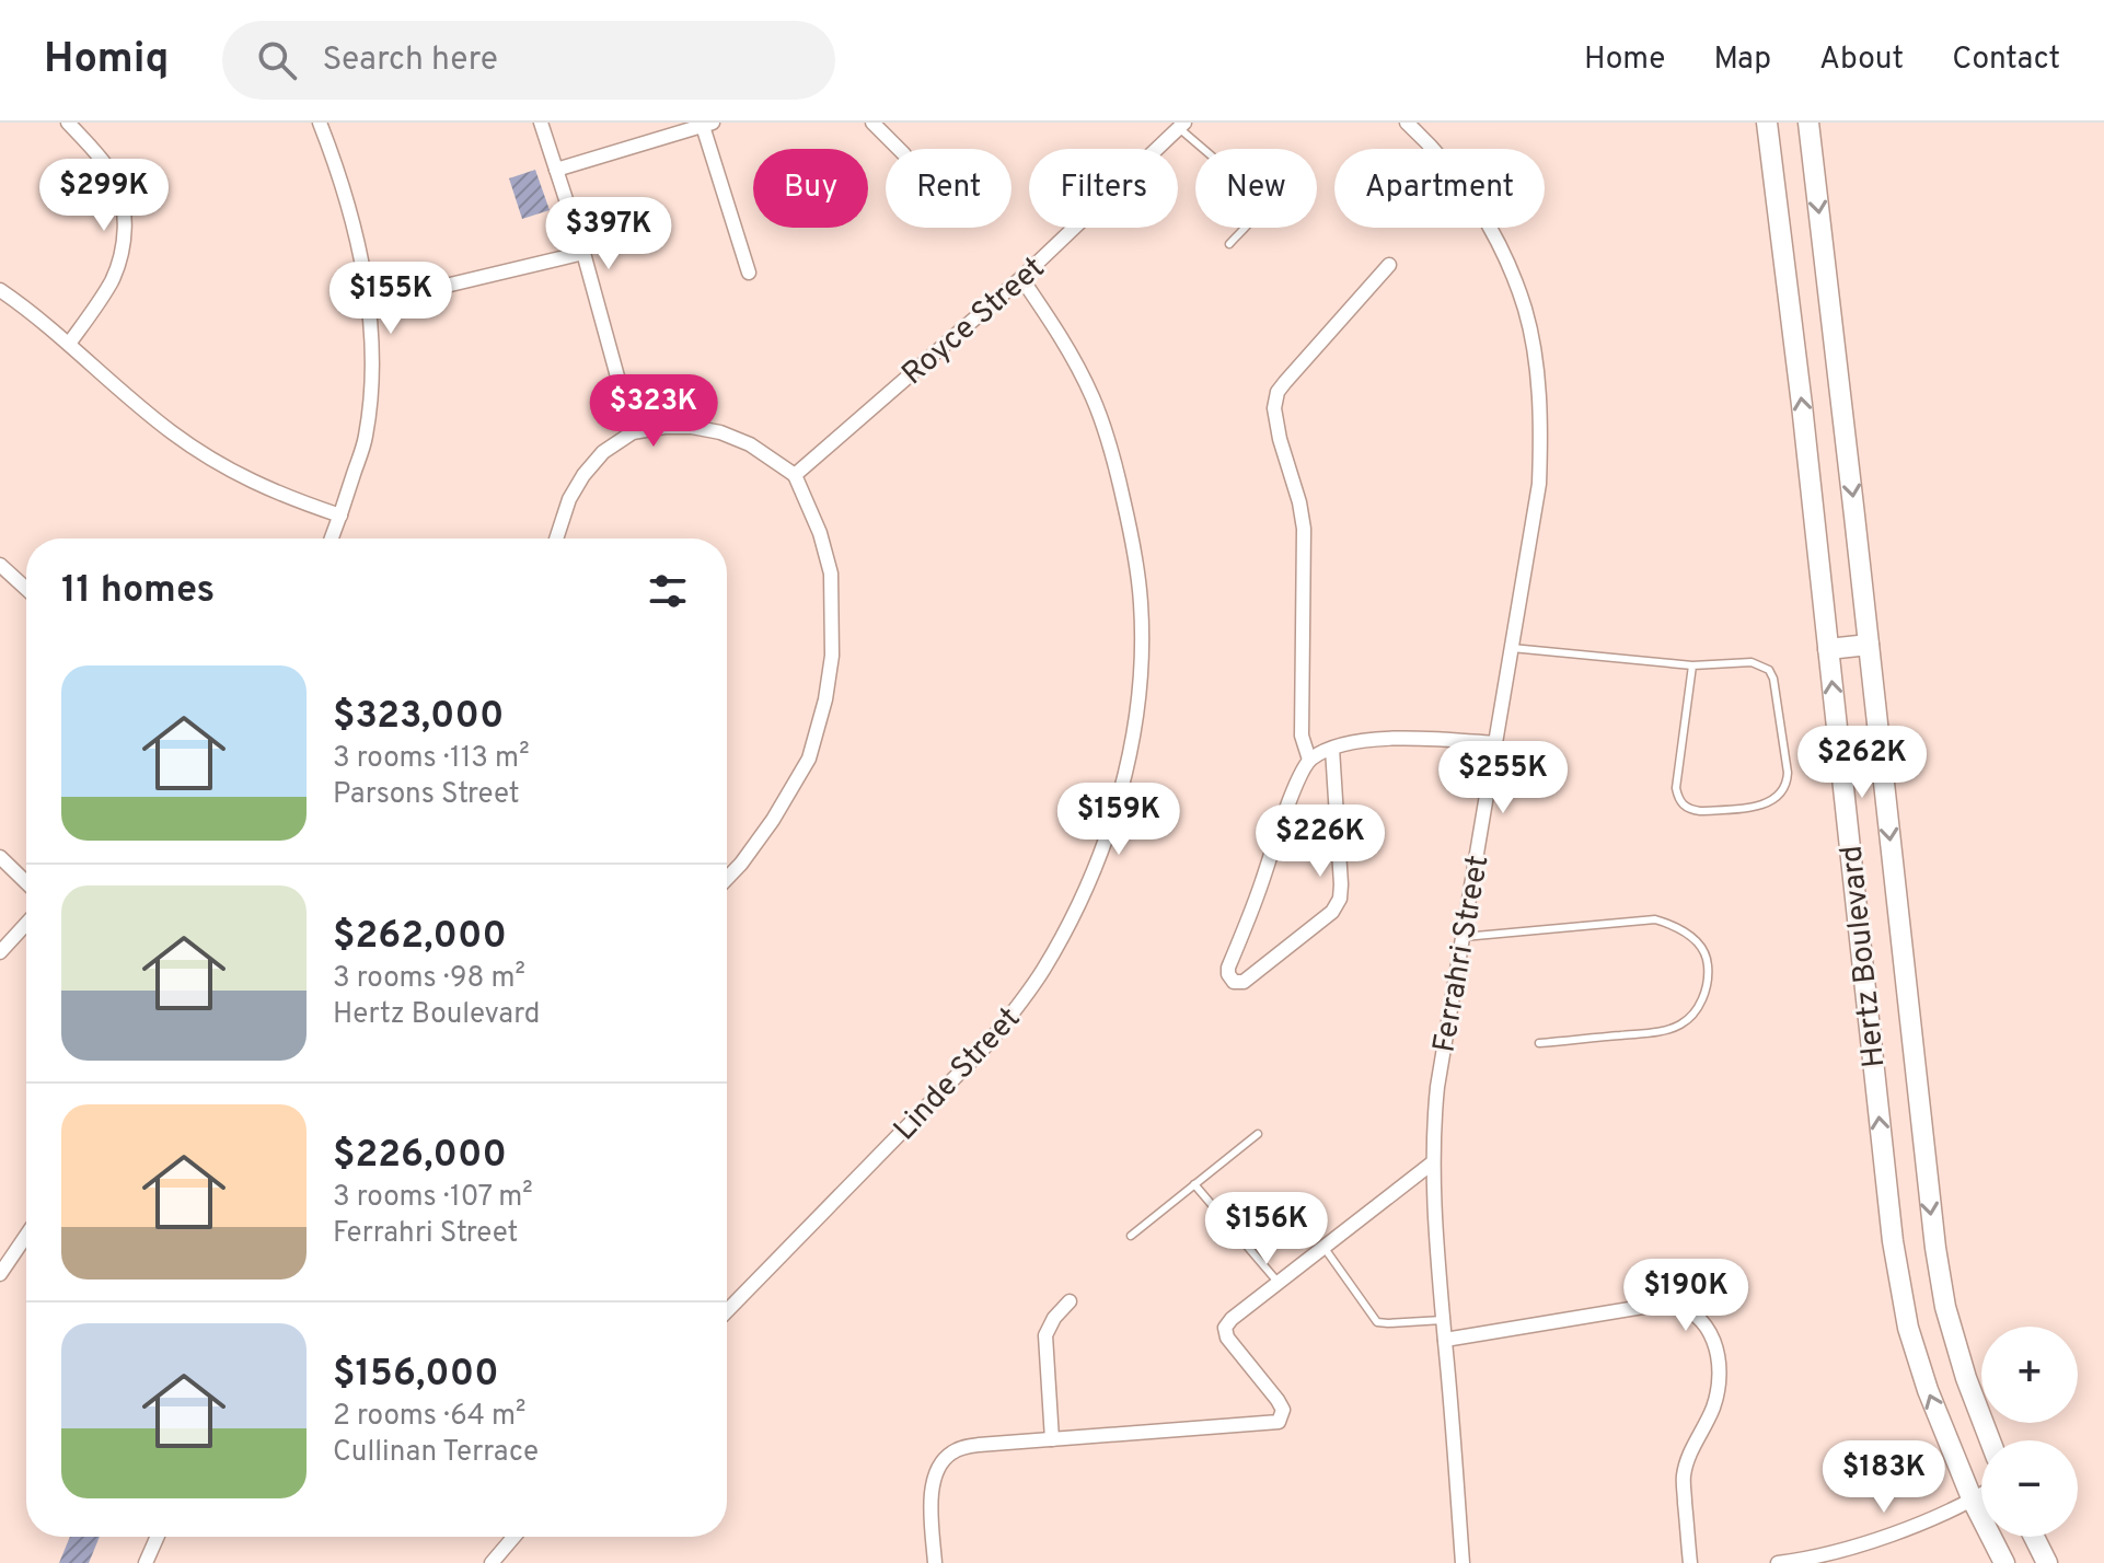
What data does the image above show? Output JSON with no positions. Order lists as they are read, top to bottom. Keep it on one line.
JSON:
{"streets":{"street":["Royce Street","Ferrahri Street","Hertz Boulevard","Linde Street"]},"crossings":[["Royce Street","Linde Street"]],"page":{"header":"Homiq","search":"Search here","nav":["Home","Map","About","Contact"],"chip":["Buy","Rent","Filters","New","Apartment"],"price":["$299K","$397K","$155K","$323K","$262K","$255K","$159K","$226K","$156K","$190K","$183K"],"heading":"11 homes","list":[{"name":"$323,000","note":"3 rooms · 113 m² · Parsons Street"},{"name":"$262,000","note":"3 rooms · 98 m² · Hertz Boulevard"},{"name":"$226,000","note":"3 rooms · 107 m² · Ferrahri Street"},{"name":"$156,000","note":"2 rooms · 64 m² · Cullinan Terrace"}],"map_buttons":["+","−"]}}
